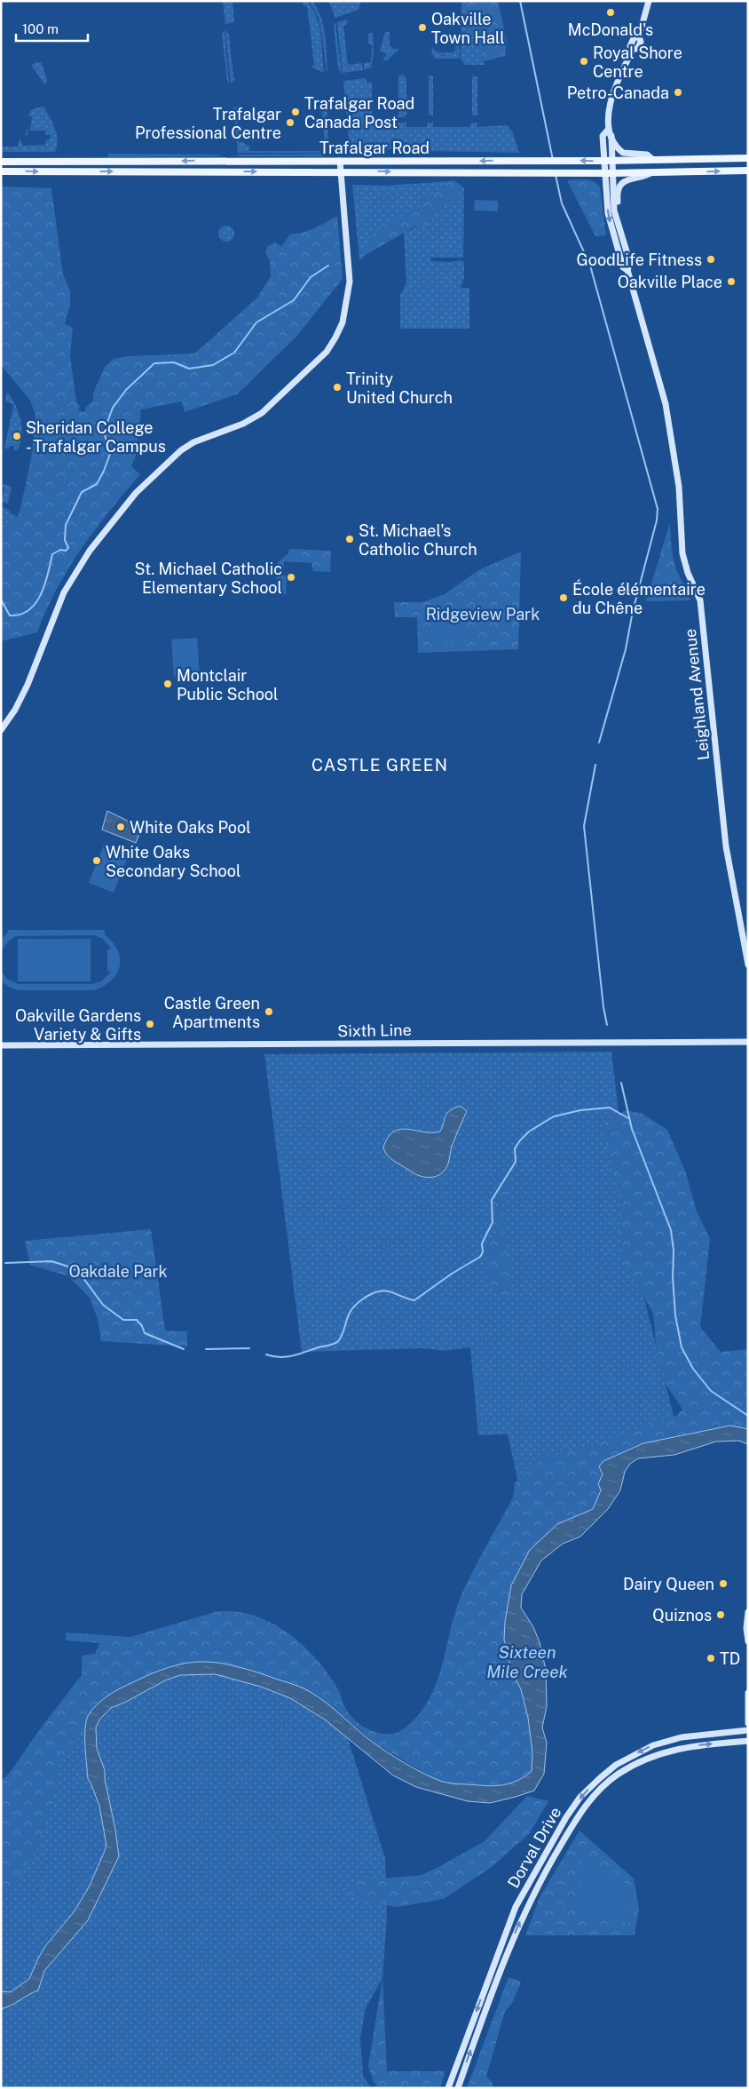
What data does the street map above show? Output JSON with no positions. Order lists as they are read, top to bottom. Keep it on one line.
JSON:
{"streets":{"main road":["Trafalgar Road"],"street":["Leighland Avenue","Sixth Line","Dorval Drive"]},"crossings":[["Trafalgar Road","Leighland Avenue"]],"districts":["CASTLE GREEN"],"water":["Sixteen Mile Creek"],"parks":["Ridgeview Park","Oakdale Park"],"places":["McDonald's","Oakville Town Hall","Royal Shore Centre","Petro-Canada","Trafalgar Road Canada Post","Trafalgar Professional Centre","GoodLife Fitness","Oakville Place","Trinity United Church","Sheridan College - Trafalgar Campus","St. Michael's Catholic Church","St. Michael Catholic Elementary School","École élémentaire du Chêne","Montclair Public School","White Oaks Pool","White Oaks Secondary School","Castle Green Apartments","Oakville Gardens Variety & Gifts","Dairy Queen","Quiznos","TD"],"scale_bar":"100 m"}
